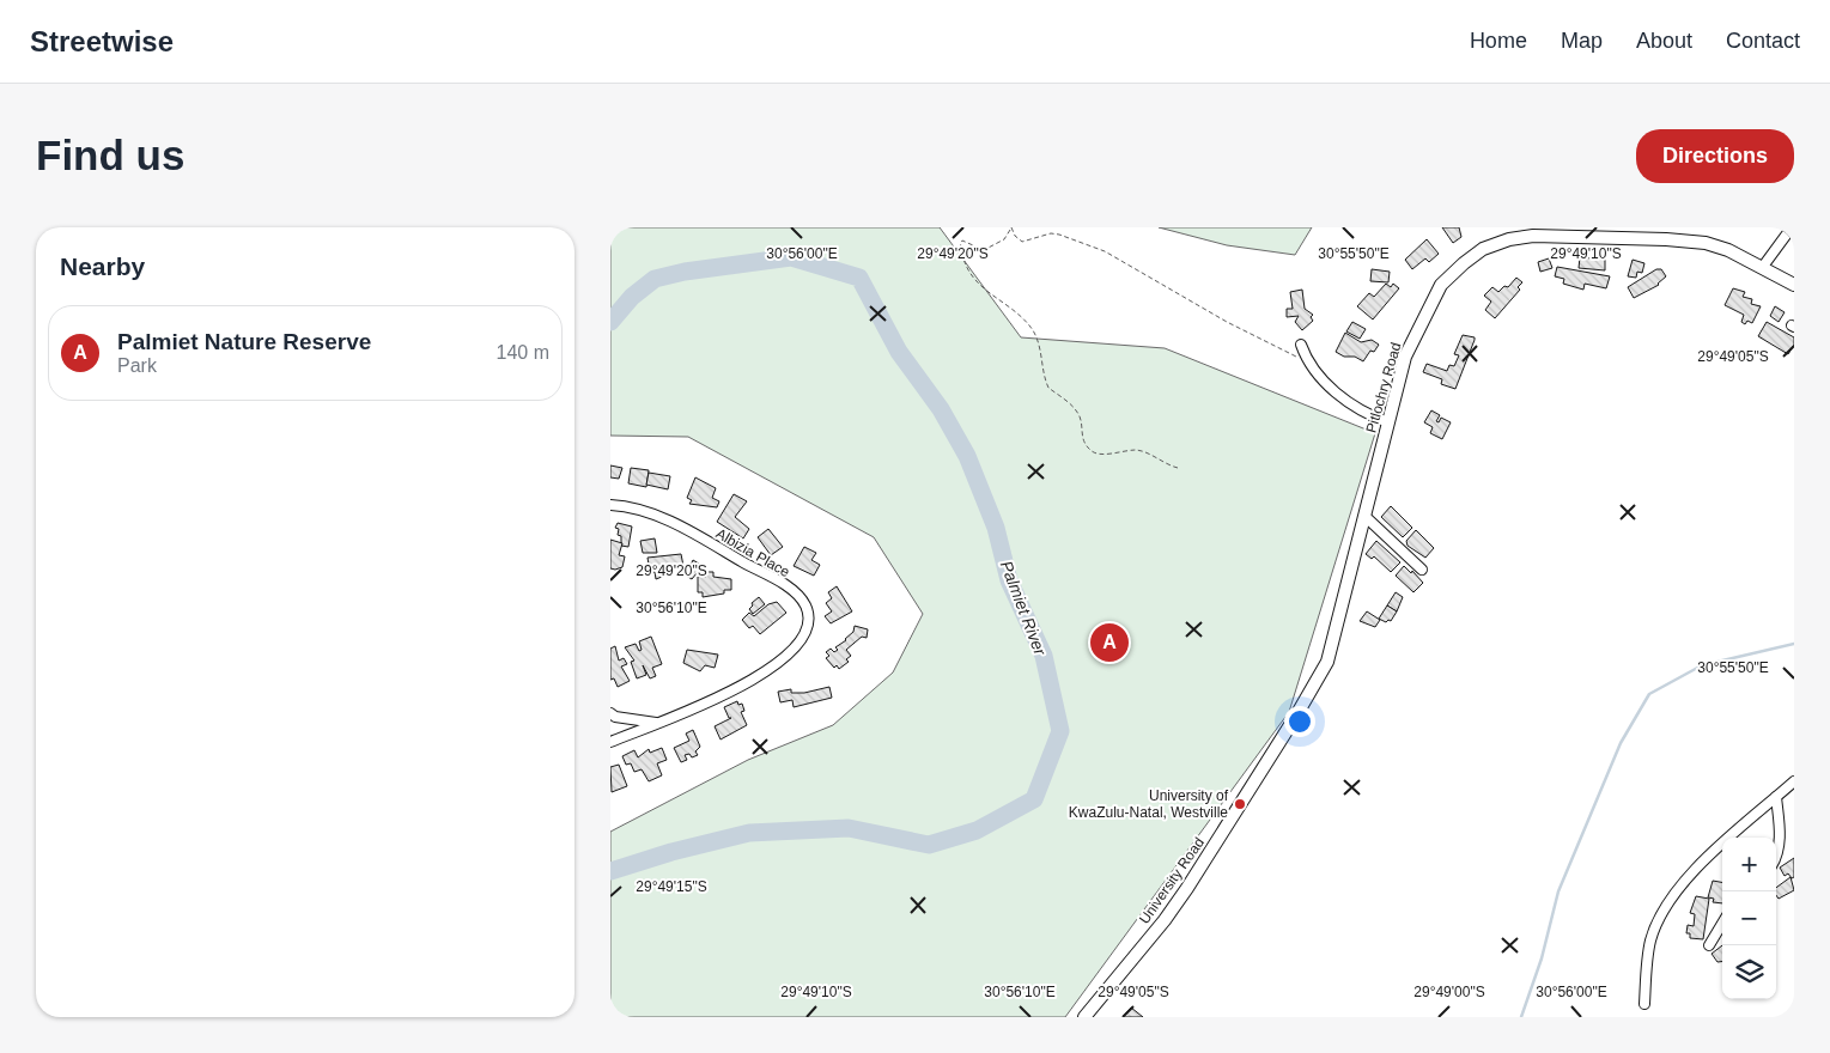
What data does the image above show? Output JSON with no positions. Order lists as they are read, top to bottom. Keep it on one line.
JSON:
{"streets":{"street":["Pitlochry Road","Albizia Place","University Road"]},"crossings":[["Pitlochry Road","University Road"]],"water":["Palmiet River"],"places":["University of KwaZulu-Natal, Westville"],"page":{"header":"Streetwise","nav":["Home","Map","About","Contact"],"buttons":"Directions","title":"Find us","heading":"Nearby","list":[{"mark":"A","name":"Palmiet Nature Reserve","note":"Park","value":"140 m"}],"pins":"A","map_buttons":["+","−"]},"coordinates":["30°56'00\"E","29°49'20\"S","30°55'50\"E","29°49'10\"S","29°49'05\"S","30°56'10\"E","29°49'15\"S","29°49'00\"S"]}
